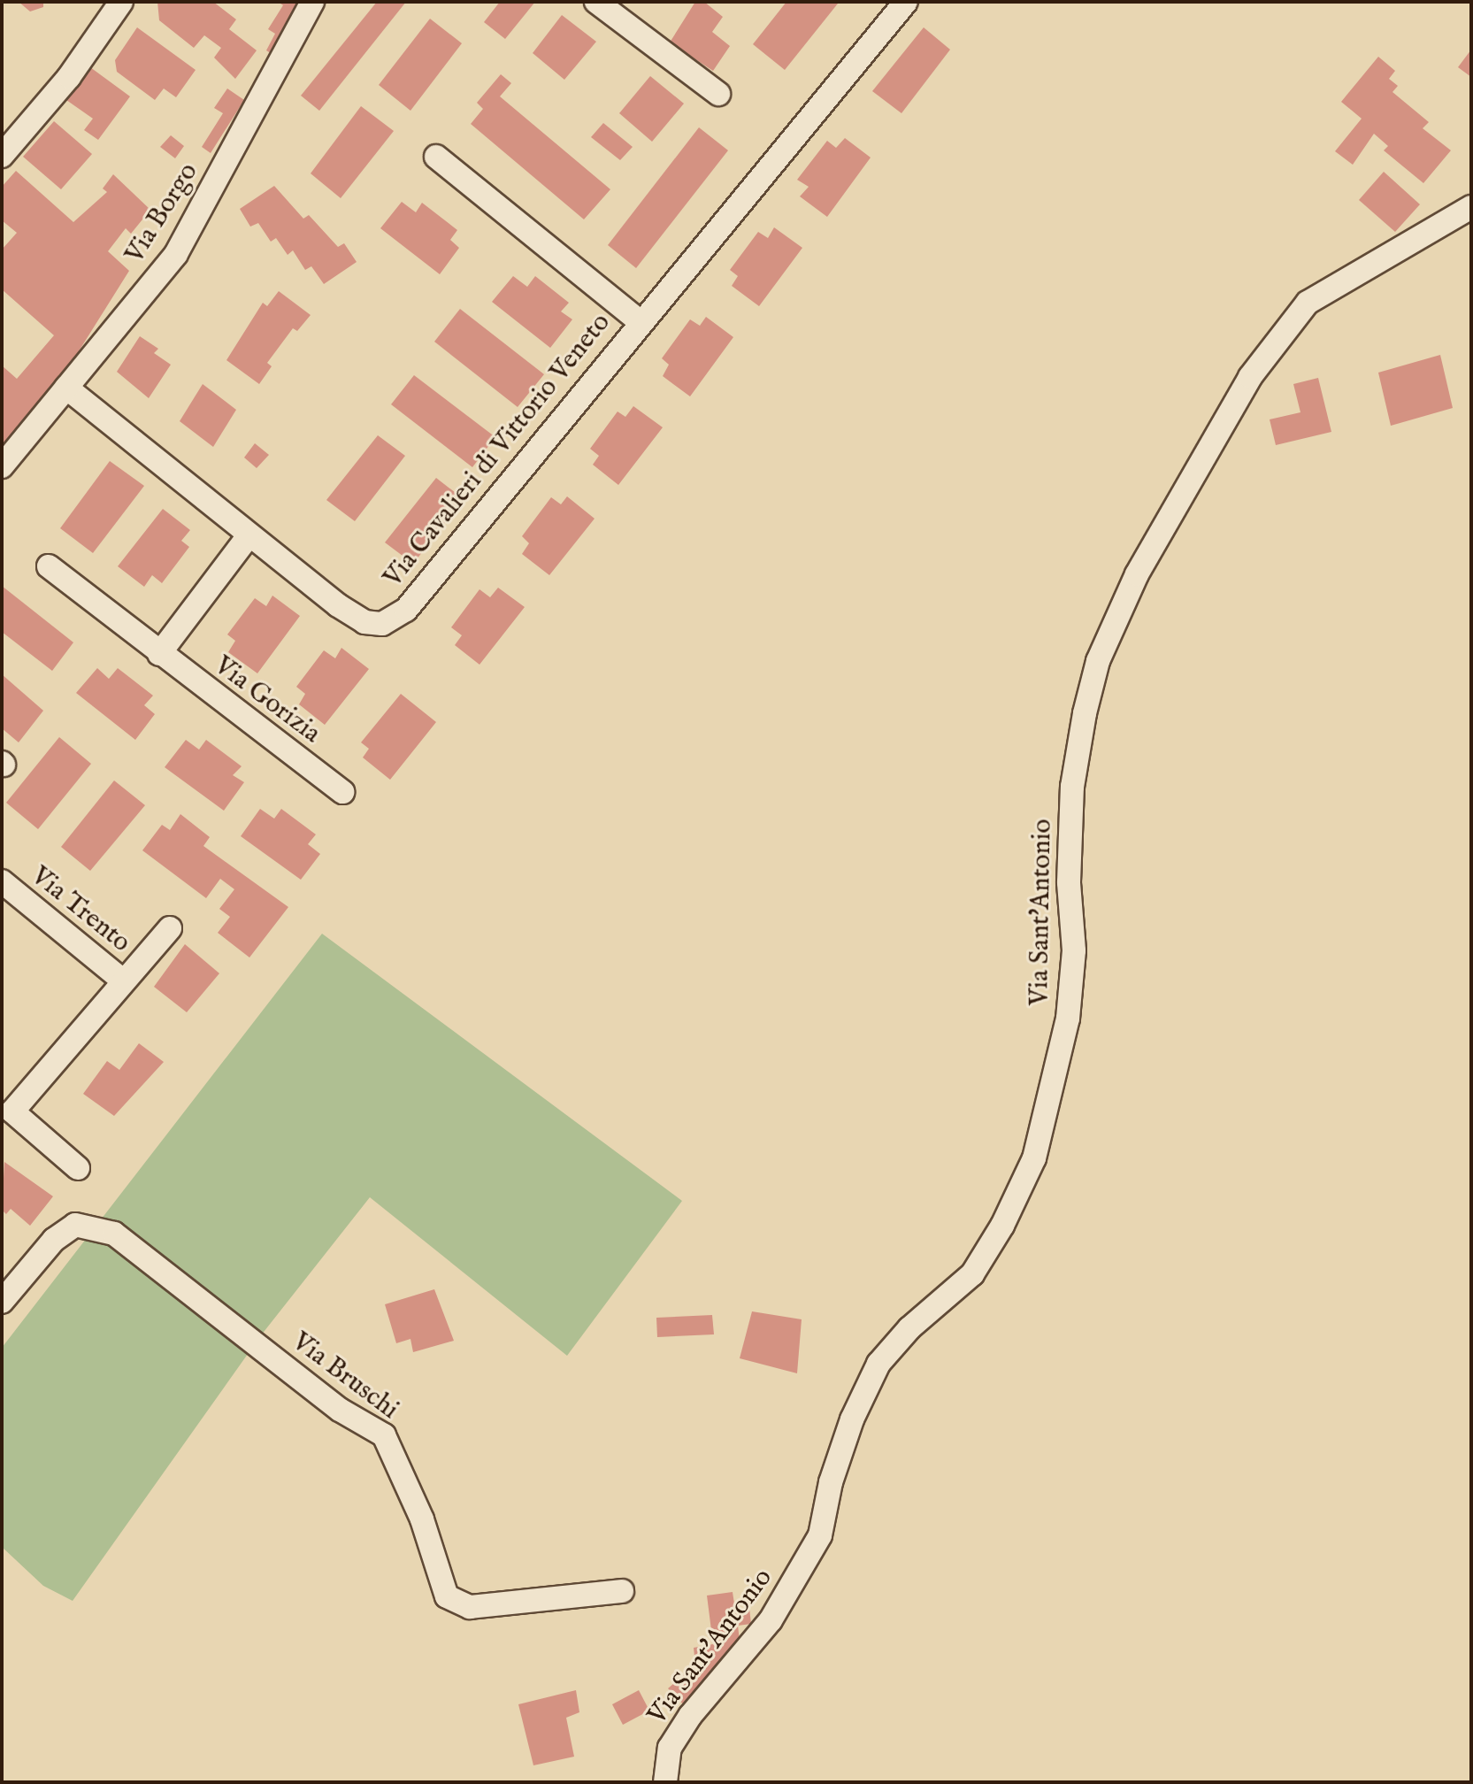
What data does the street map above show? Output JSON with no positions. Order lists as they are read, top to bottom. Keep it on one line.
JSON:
{"streets":{"street":["Via Borgo","Via Cavalieri di Vittorio Veneto","Via Gorizia","Via Trento","Via Sant'Antonio","Via Bruschi"]},"crossings":[["Via Borgo","Via Cavalieri di Vittorio Veneto"]]}
